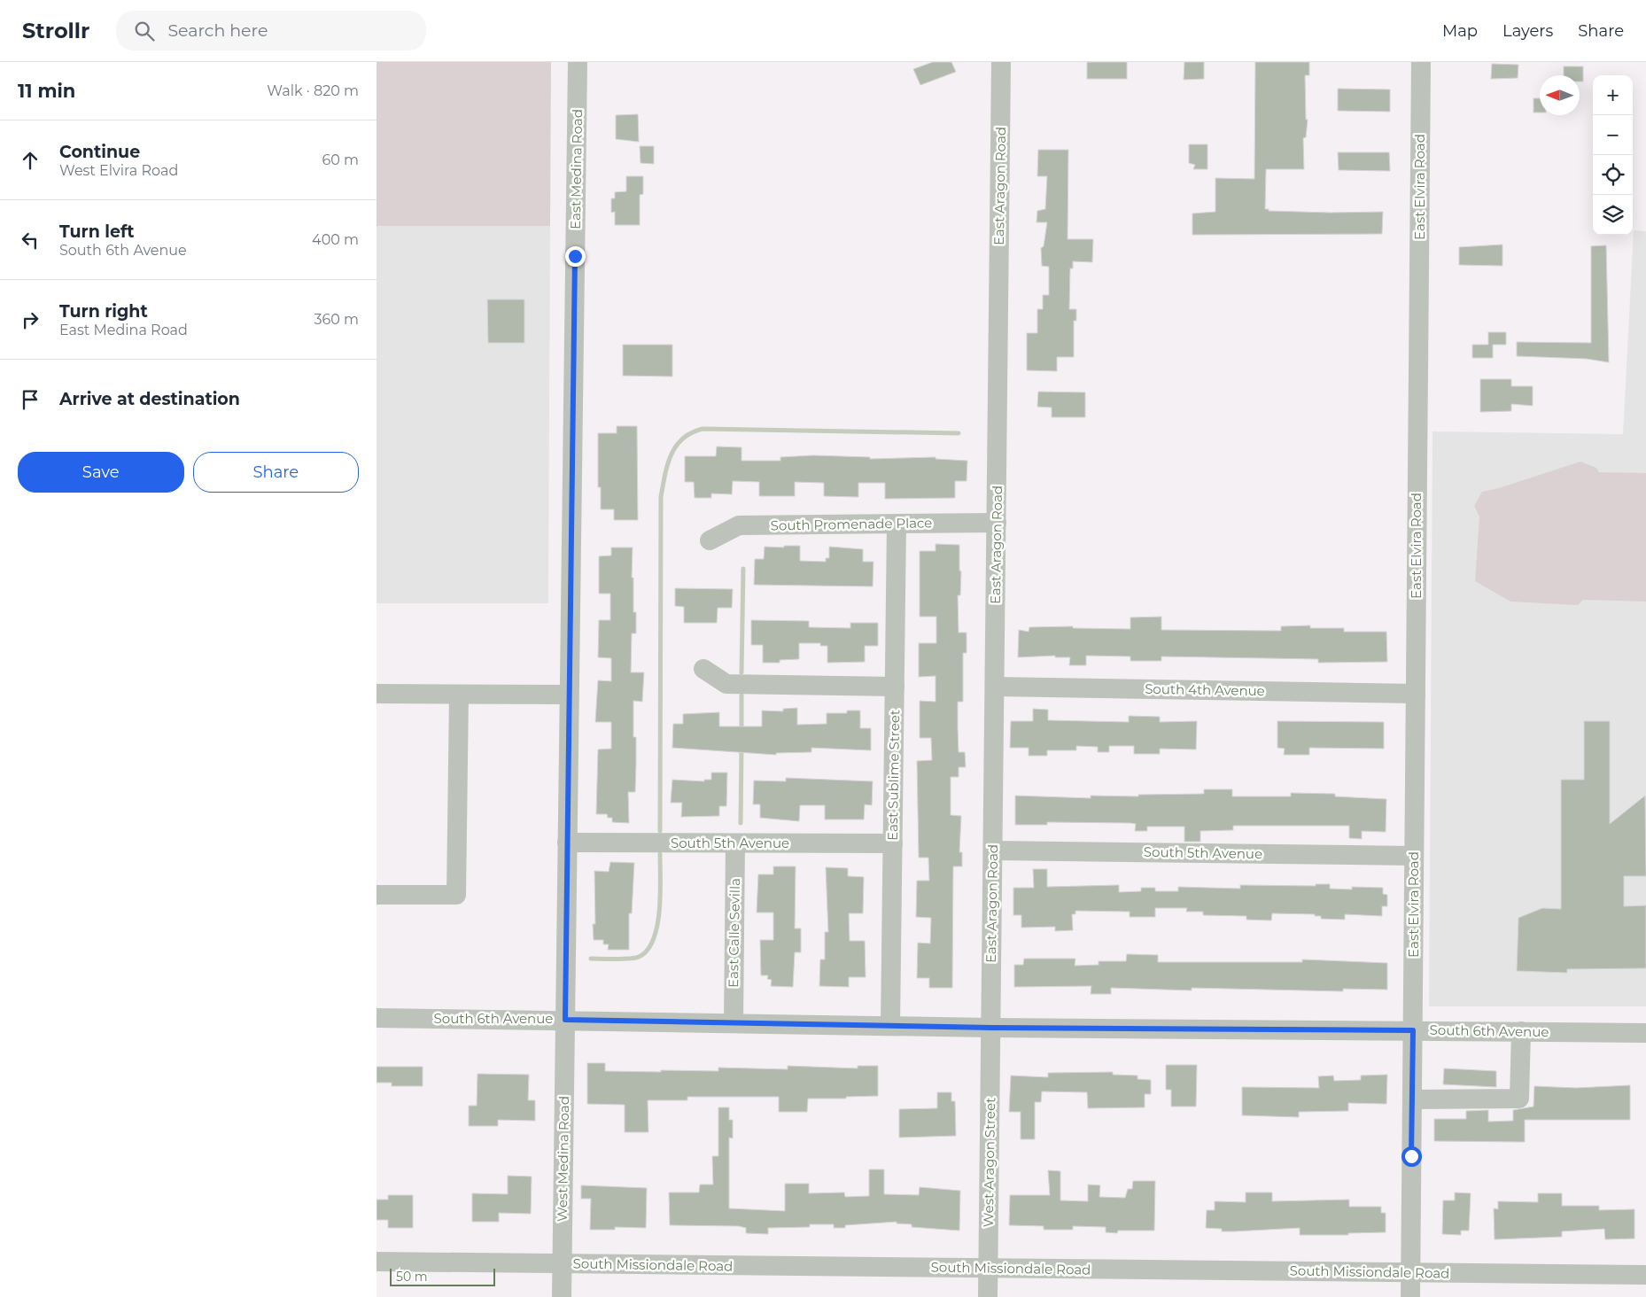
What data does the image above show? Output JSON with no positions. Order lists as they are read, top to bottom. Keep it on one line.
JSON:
{"streets":{"street":["East Medina Road","East Aragon Road","East Elvira Road","South Promenade Place","South 4th Avenue","East Sublime Street","South 5th Avenue","East Calle Sevilla","South 6th Avenue","West Medina Road","West Aragon Street","South Missiondale Road"]},"crossings":[["East Medina Road","South 5th Avenue"],["East Medina Road","South 6th Avenue"],["East Medina Road","West Medina Road"],["East Aragon Road","South Promenade Place"],["East Aragon Road","South 4th Avenue"],["East Aragon Road","South 5th Avenue"],["East Aragon Road","South 6th Avenue"],["East Aragon Road","West Aragon Street"],["East Elvira Road","South 4th Avenue"],["East Elvira Road","South 5th Avenue"],["East Elvira Road","South 6th Avenue"],["East Elvira Road","South Missiondale Road"],["South Promenade Place","East Sublime Street"],["East Sublime Street","South 5th Avenue"],["East Sublime Street","South 6th Avenue"],["South 5th Avenue","East Calle Sevilla"],["East Calle Sevilla","South 6th Avenue"],["South 6th Avenue","West Medina Road"],["South 6th Avenue","West Aragon Street"],["West Medina Road","South Missiondale Road"],["West Aragon Street","South Missiondale Road"]],"scale_bar":"50 m","north":"left","page":{"header":"Strollr","search":"Search here","nav":["Map","Layers","Share"],"heading":["11 min","Walk · 820 m"],"map_buttons":["+","−"],"list":[["Continue","West Elvira Road","60 m"],["Turn left","South 6th Avenue","400 m"],["Turn right","East Medina Road","360 m"],"Arrive at destination"],"buttons":["Save","Share"],"scale":"50 m"}}
